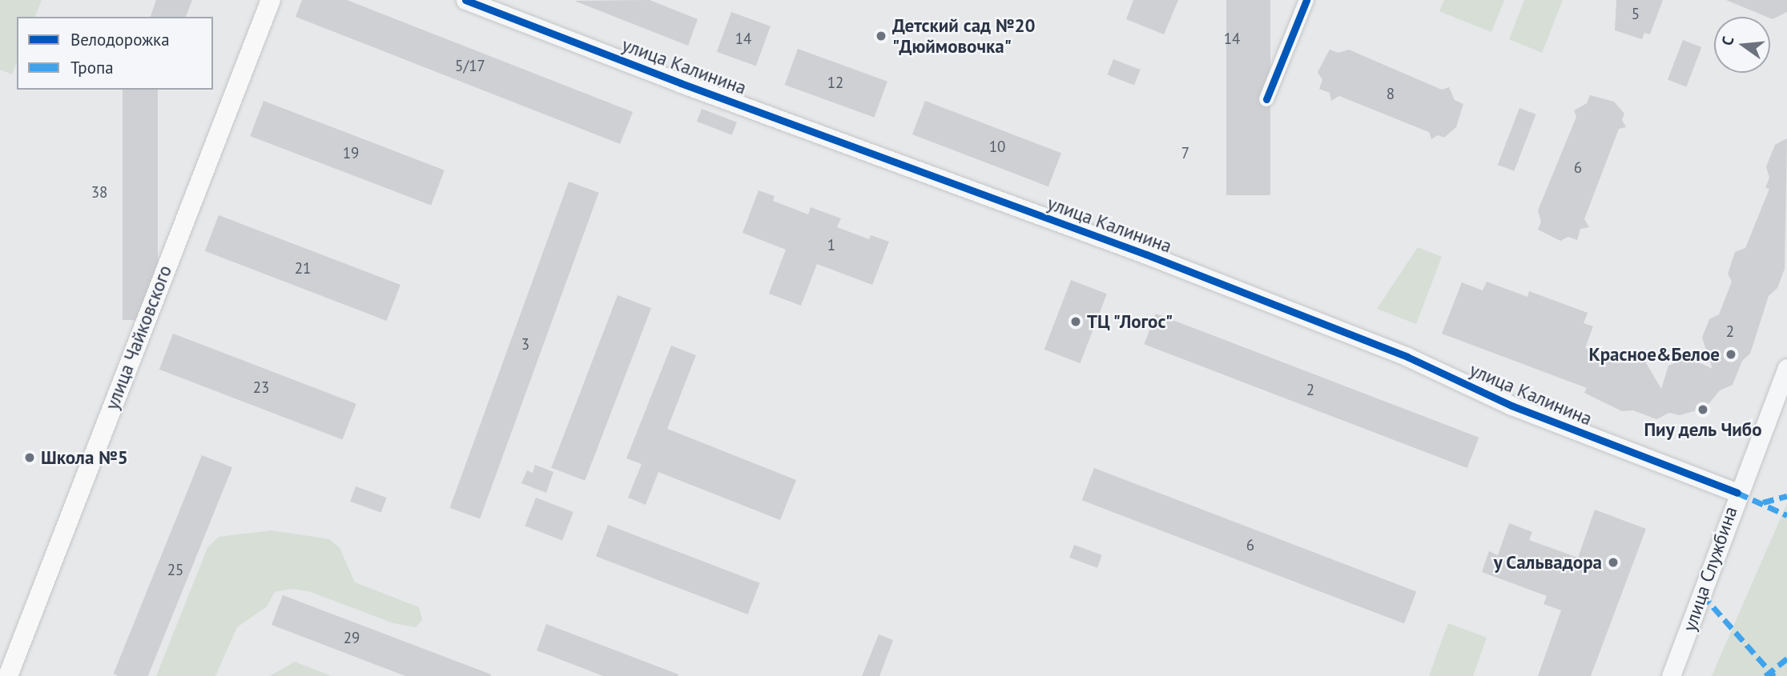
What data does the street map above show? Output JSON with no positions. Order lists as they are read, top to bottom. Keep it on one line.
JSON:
{"streets":{"main road":["улица Чайковского"],"street":["улица Калинина","улица Службина"]},"crossings":[["улица Калинина","улица Службина"]],"places":["Детский сад №20 \"Дюймовочка\"","ТЦ \"Логос\"","Красное&Белое","Пиу дель Чибо","Школа №5","у Сальвадора"],"house_numbers":["5","14","14","5/17","12","8","10","19","7","6","38","1","21","2","3","23","2","6","25","29"],"legend":["Велодорожка","Тропа"],"north":"left"}
